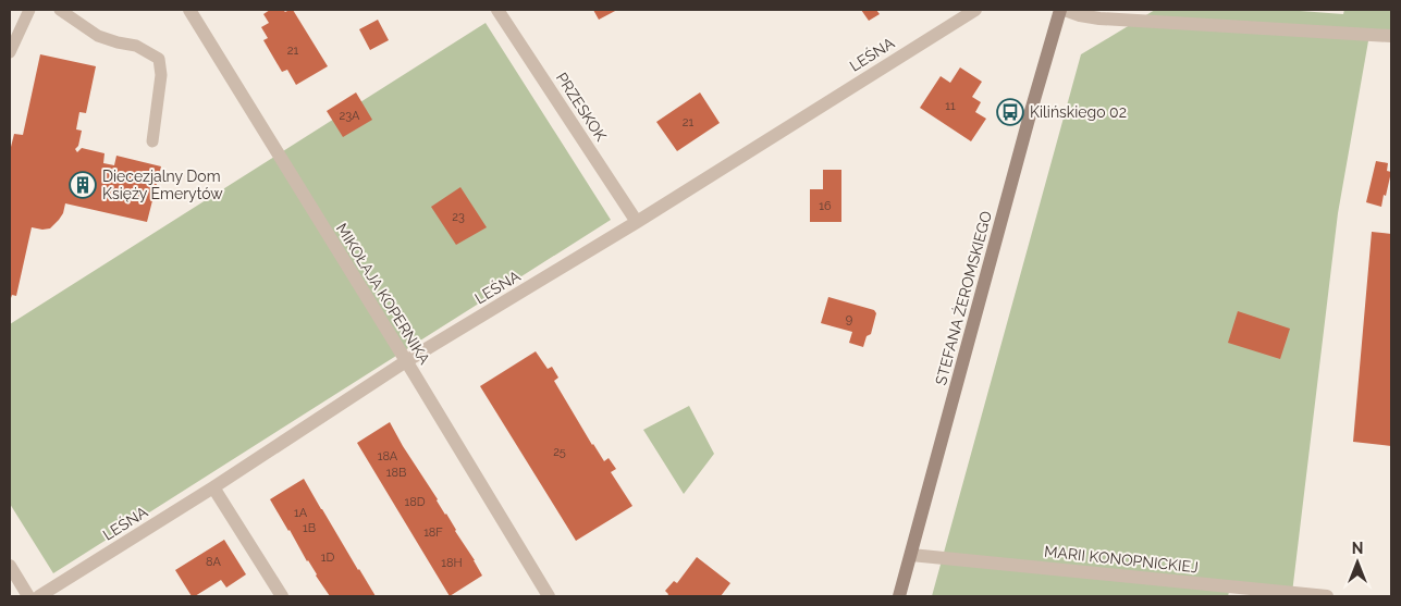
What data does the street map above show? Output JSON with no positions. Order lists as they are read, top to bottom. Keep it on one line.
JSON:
{"streets":{"main road":["STEFANA ŻEROMSKIEGO"],"street":["LEŚNA","PRZESKOK","MIKOŁAJA KOPERNIKA","MARII KONOPNICKIEJ"]},"crossings":[["LEŚNA","PRZESKOK"],["LEŚNA","MIKOŁAJA KOPERNIKA"],["STEFANA ŻEROMSKIEGO","MARII KONOPNICKIEJ"]],"places":{"bus stop":["Kilińskiego 02"],"building":["Diecezjalny Dom Księży Emerytów"]},"house_numbers":["21","11","23A","21","16","23","9","25","18A","18B","18D","1A","1B","18F","1D","8A","18H"],"north":"top"}
